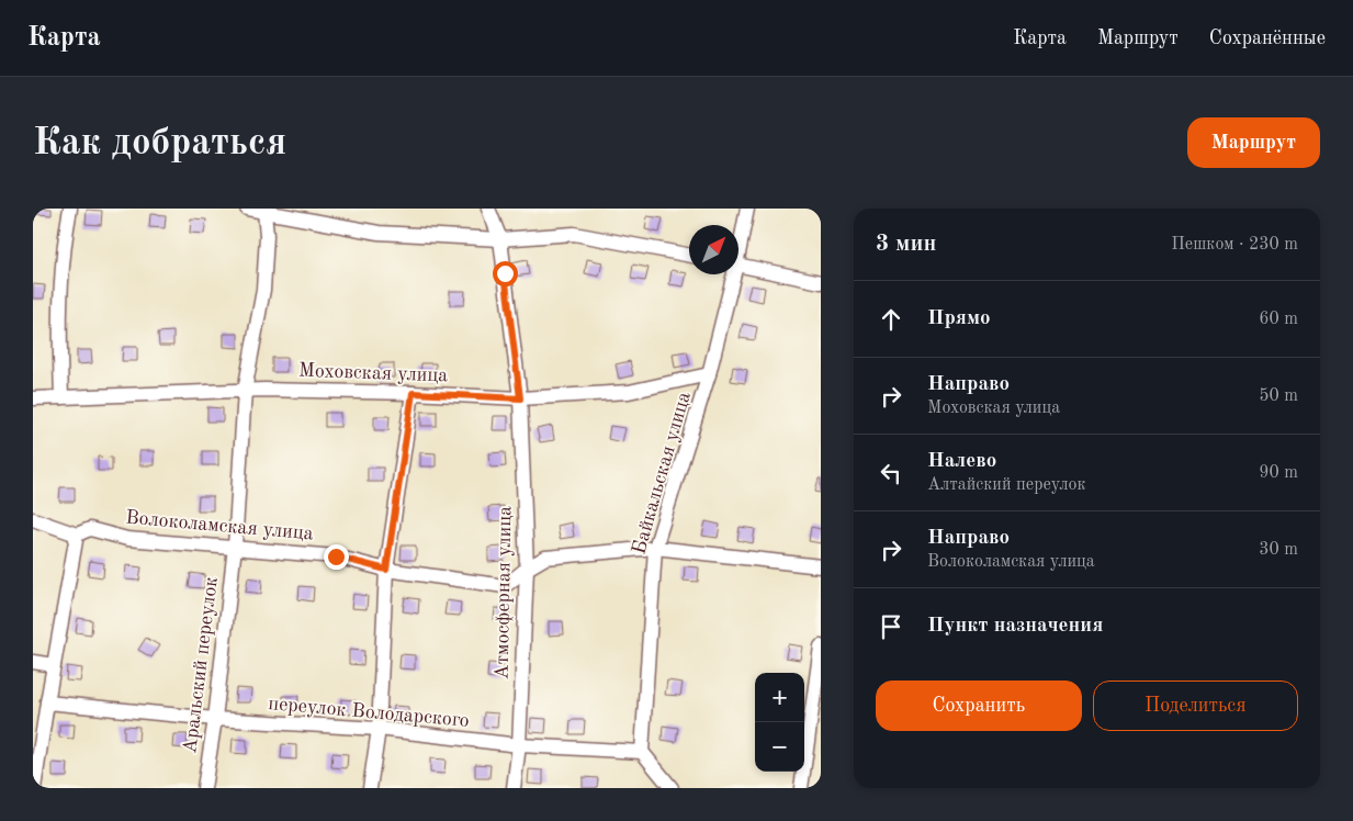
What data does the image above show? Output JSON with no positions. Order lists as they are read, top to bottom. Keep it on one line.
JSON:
{"streets":{"street":["Моховская улица","Байкальская улица","Волоколамская улица","Атмосферная улица","Аральский переулок","переулок Володарского"]},"crossings":[["Моховская улица","Байкальская улица"],["Моховская улица","Атмосферная улица"],["Моховская улица","Аральский переулок"],["Байкальская улица","Волоколамская улица"],["Байкальская улица","переулок Володарского"],["Волоколамская улица","Атмосферная улица"],["Волоколамская улица","Аральский переулок"],["Атмосферная улица","переулок Володарского"],["Аральский переулок","переулок Володарского"]],"north":"top right","page":{"header":"Карта","nav":["Карта","Маршрут","Сохранённые"],"buttons":["Маршрут",["Сохранить","Поделиться"]],"title":"Как добраться","heading":["3 мин","Пешком · 230 m"],"list":[["Прямо","60 m"],["Направо","Моховская улица","50 m"],["Налево","Алтайский переулок","90 m"],["Направо","Волоколамская улица","30 m"],"Пункт назначения"],"map_buttons":["+","−"]}}
